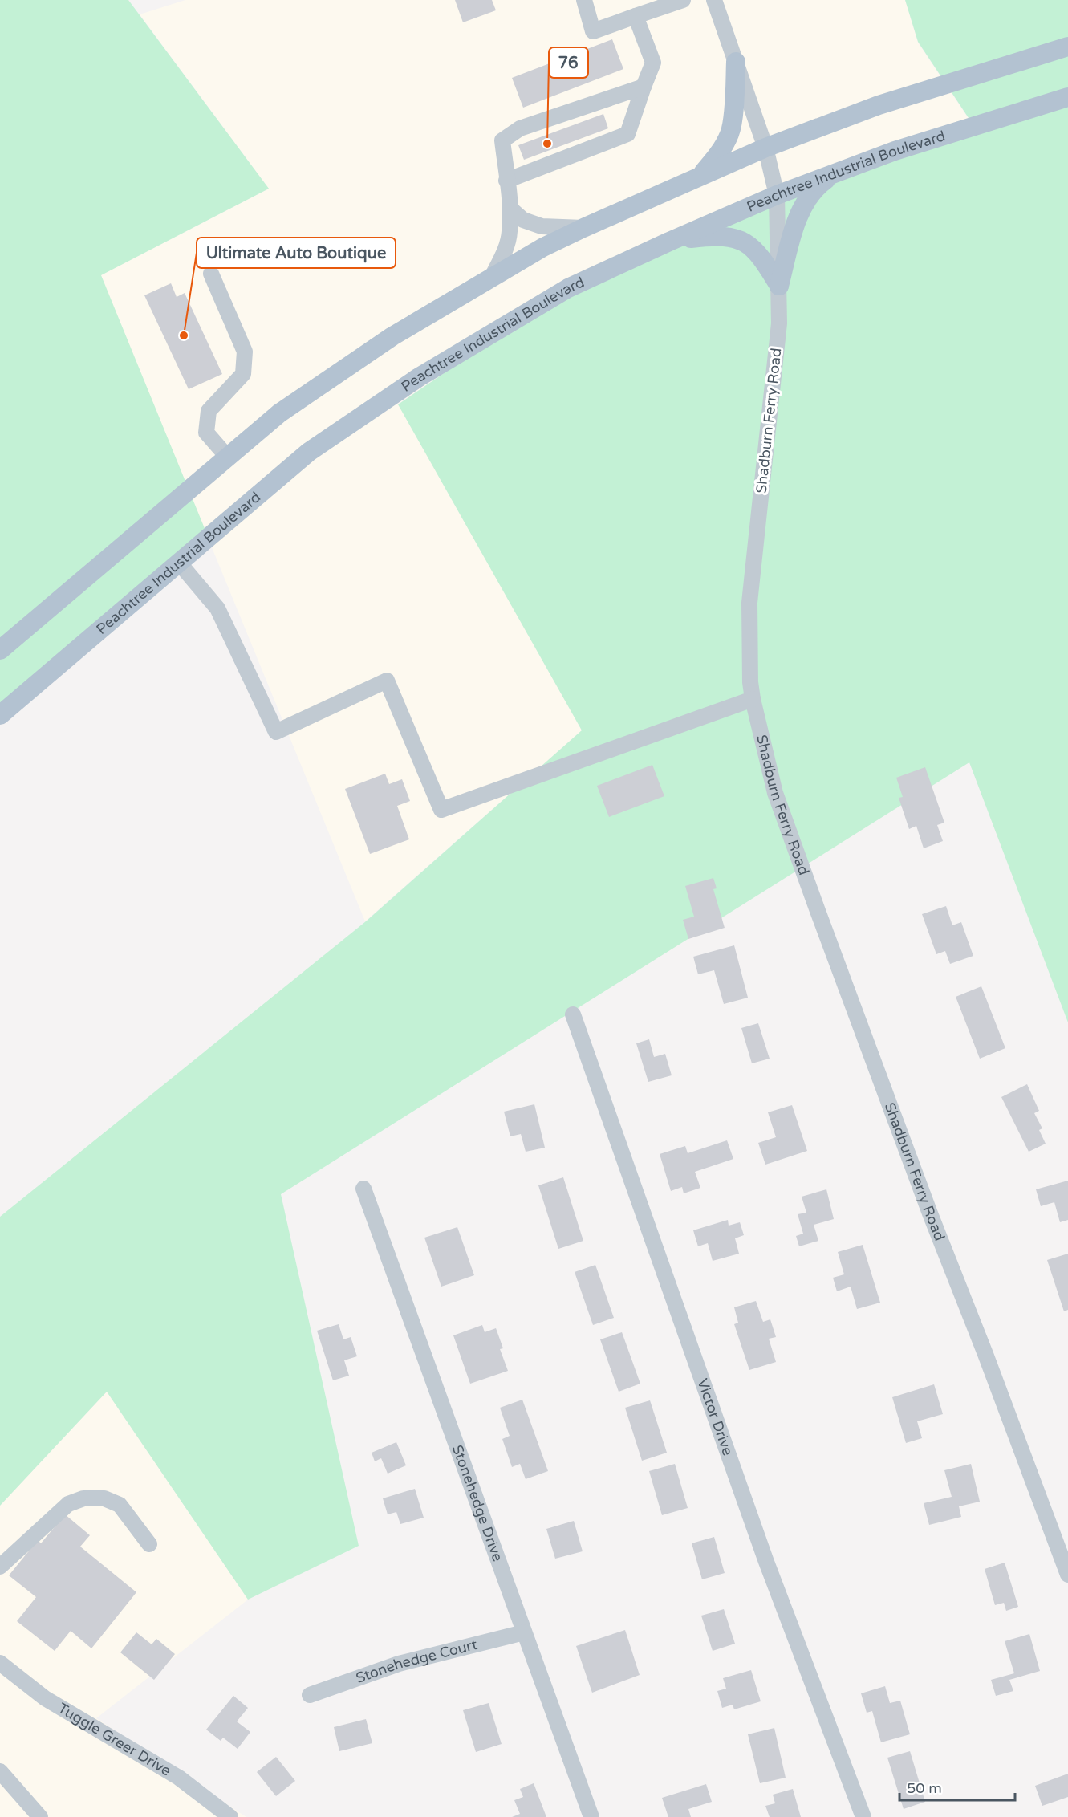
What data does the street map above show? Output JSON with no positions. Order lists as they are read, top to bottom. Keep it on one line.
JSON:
{"streets":{"main road":["Peachtree Industrial Boulevard"],"street":["Shadburn Ferry Road","Victor Drive","Stonehedge Drive","Stonehedge Court","Tuggle Greer Drive"]},"crossings":[["Peachtree Industrial Boulevard","Shadburn Ferry Road"],["Stonehedge Drive","Stonehedge Court"]],"places":["76","Ultimate Auto Boutique"],"scale_bar":"50 m"}
